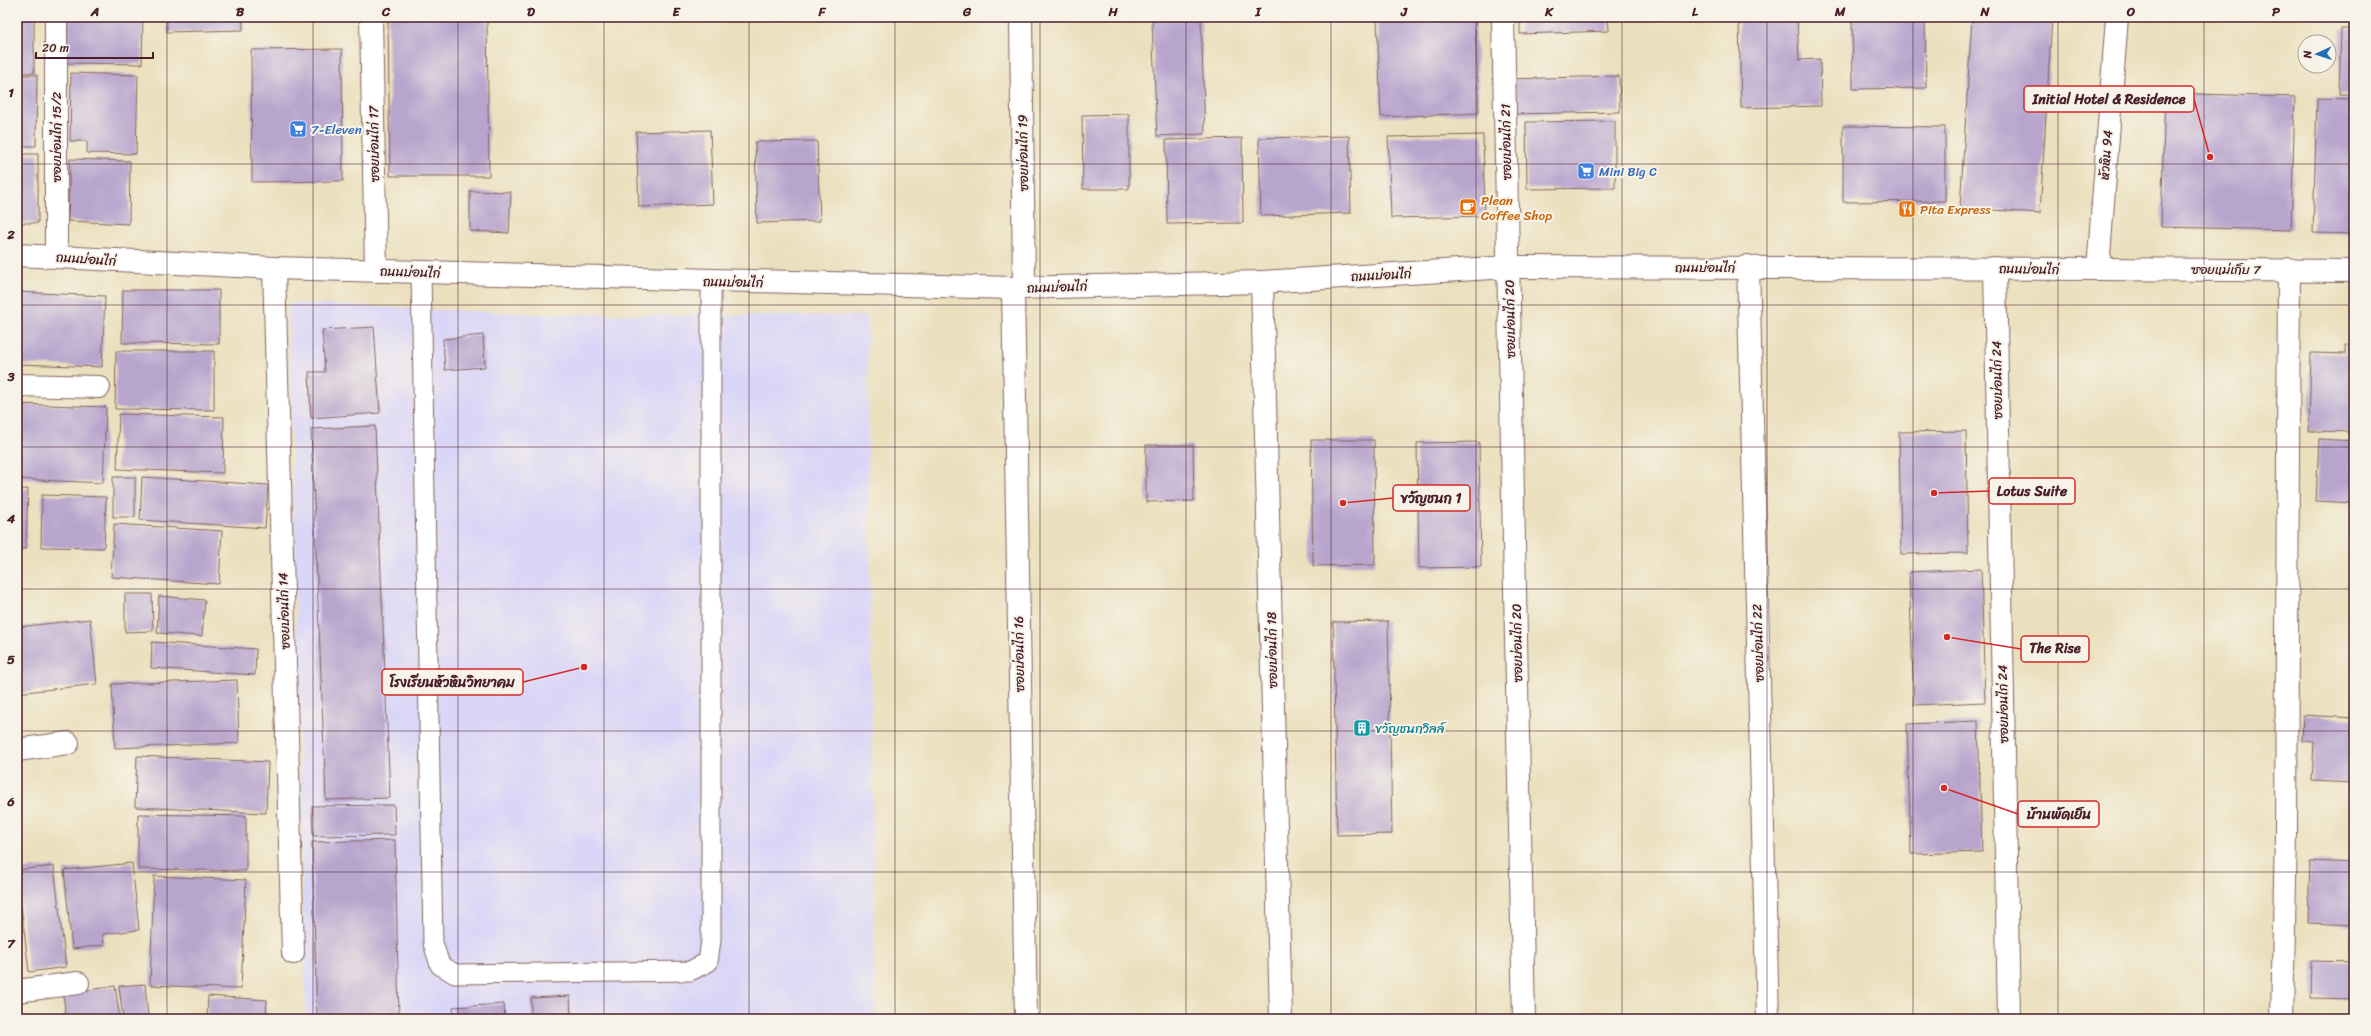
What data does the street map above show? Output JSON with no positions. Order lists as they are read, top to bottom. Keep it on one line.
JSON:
{"streets":{"street":["ซอยบ่อนไก่ 15/2","ซอยบ่อนไก่ 21","ซอยบ่อนไก่ 17","ซอยบ่อนไก่ 19","หัวหิน 94","ถนนบ่อนไก่","ซอยแม่เก็บ 7","ซอยบ่อนไก่ 20","ซอยบ่อนไก่ 24","ซอยบ่อนไก่ 14","ซอยบ่อนไก่ 22","ซอยบ่อนไก่ 18","ซอยบ่อนไก่ 16"]},"crossings":[["ซอยบ่อนไก่ 15/2","ถนนบ่อนไก่"],["ซอยบ่อนไก่ 21","ถนนบ่อนไก่"],["ซอยบ่อนไก่ 21","ซอยบ่อนไก่ 20"],["ซอยบ่อนไก่ 17","ถนนบ่อนไก่"],["ซอยบ่อนไก่ 19","ถนนบ่อนไก่"],["ซอยบ่อนไก่ 19","ซอยบ่อนไก่ 16"],["หัวหิน 94","ถนนบ่อนไก่"],["หัวหิน 94","ซอยแม่เก็บ 7"],["ถนนบ่อนไก่","ซอยแม่เก็บ 7"],["ถนนบ่อนไก่","ซอยบ่อนไก่ 20"],["ถนนบ่อนไก่","ซอยบ่อนไก่ 24"],["ถนนบ่อนไก่","ซอยบ่อนไก่ 14"],["ถนนบ่อนไก่","ซอยบ่อนไก่ 22"],["ถนนบ่อนไก่","ซอยบ่อนไก่ 18"],["ถนนบ่อนไก่","ซอยบ่อนไก่ 16"]],"places":{"supermarket":["7-Eleven","Mini Big C"],"other":["Initial Hotel & Residence","Lotus Suite","ขวัญชนก 1","The Rise","โรงเรียนห้วหินวิทยาคม","บ้านพัดเย็น"],"cafe":["Plean Coffee Shop"],"restaurant":["Pita Express"],"building":["ขวัญชนกวิลล์"]},"scale_bar":"20 m","north":"left","grid":{"columns":["A","B","C","D","E","F","G","H","I","J","K","L","M","N","O","P"],"rows":["1","2","3","4","5","6","7"]}}
